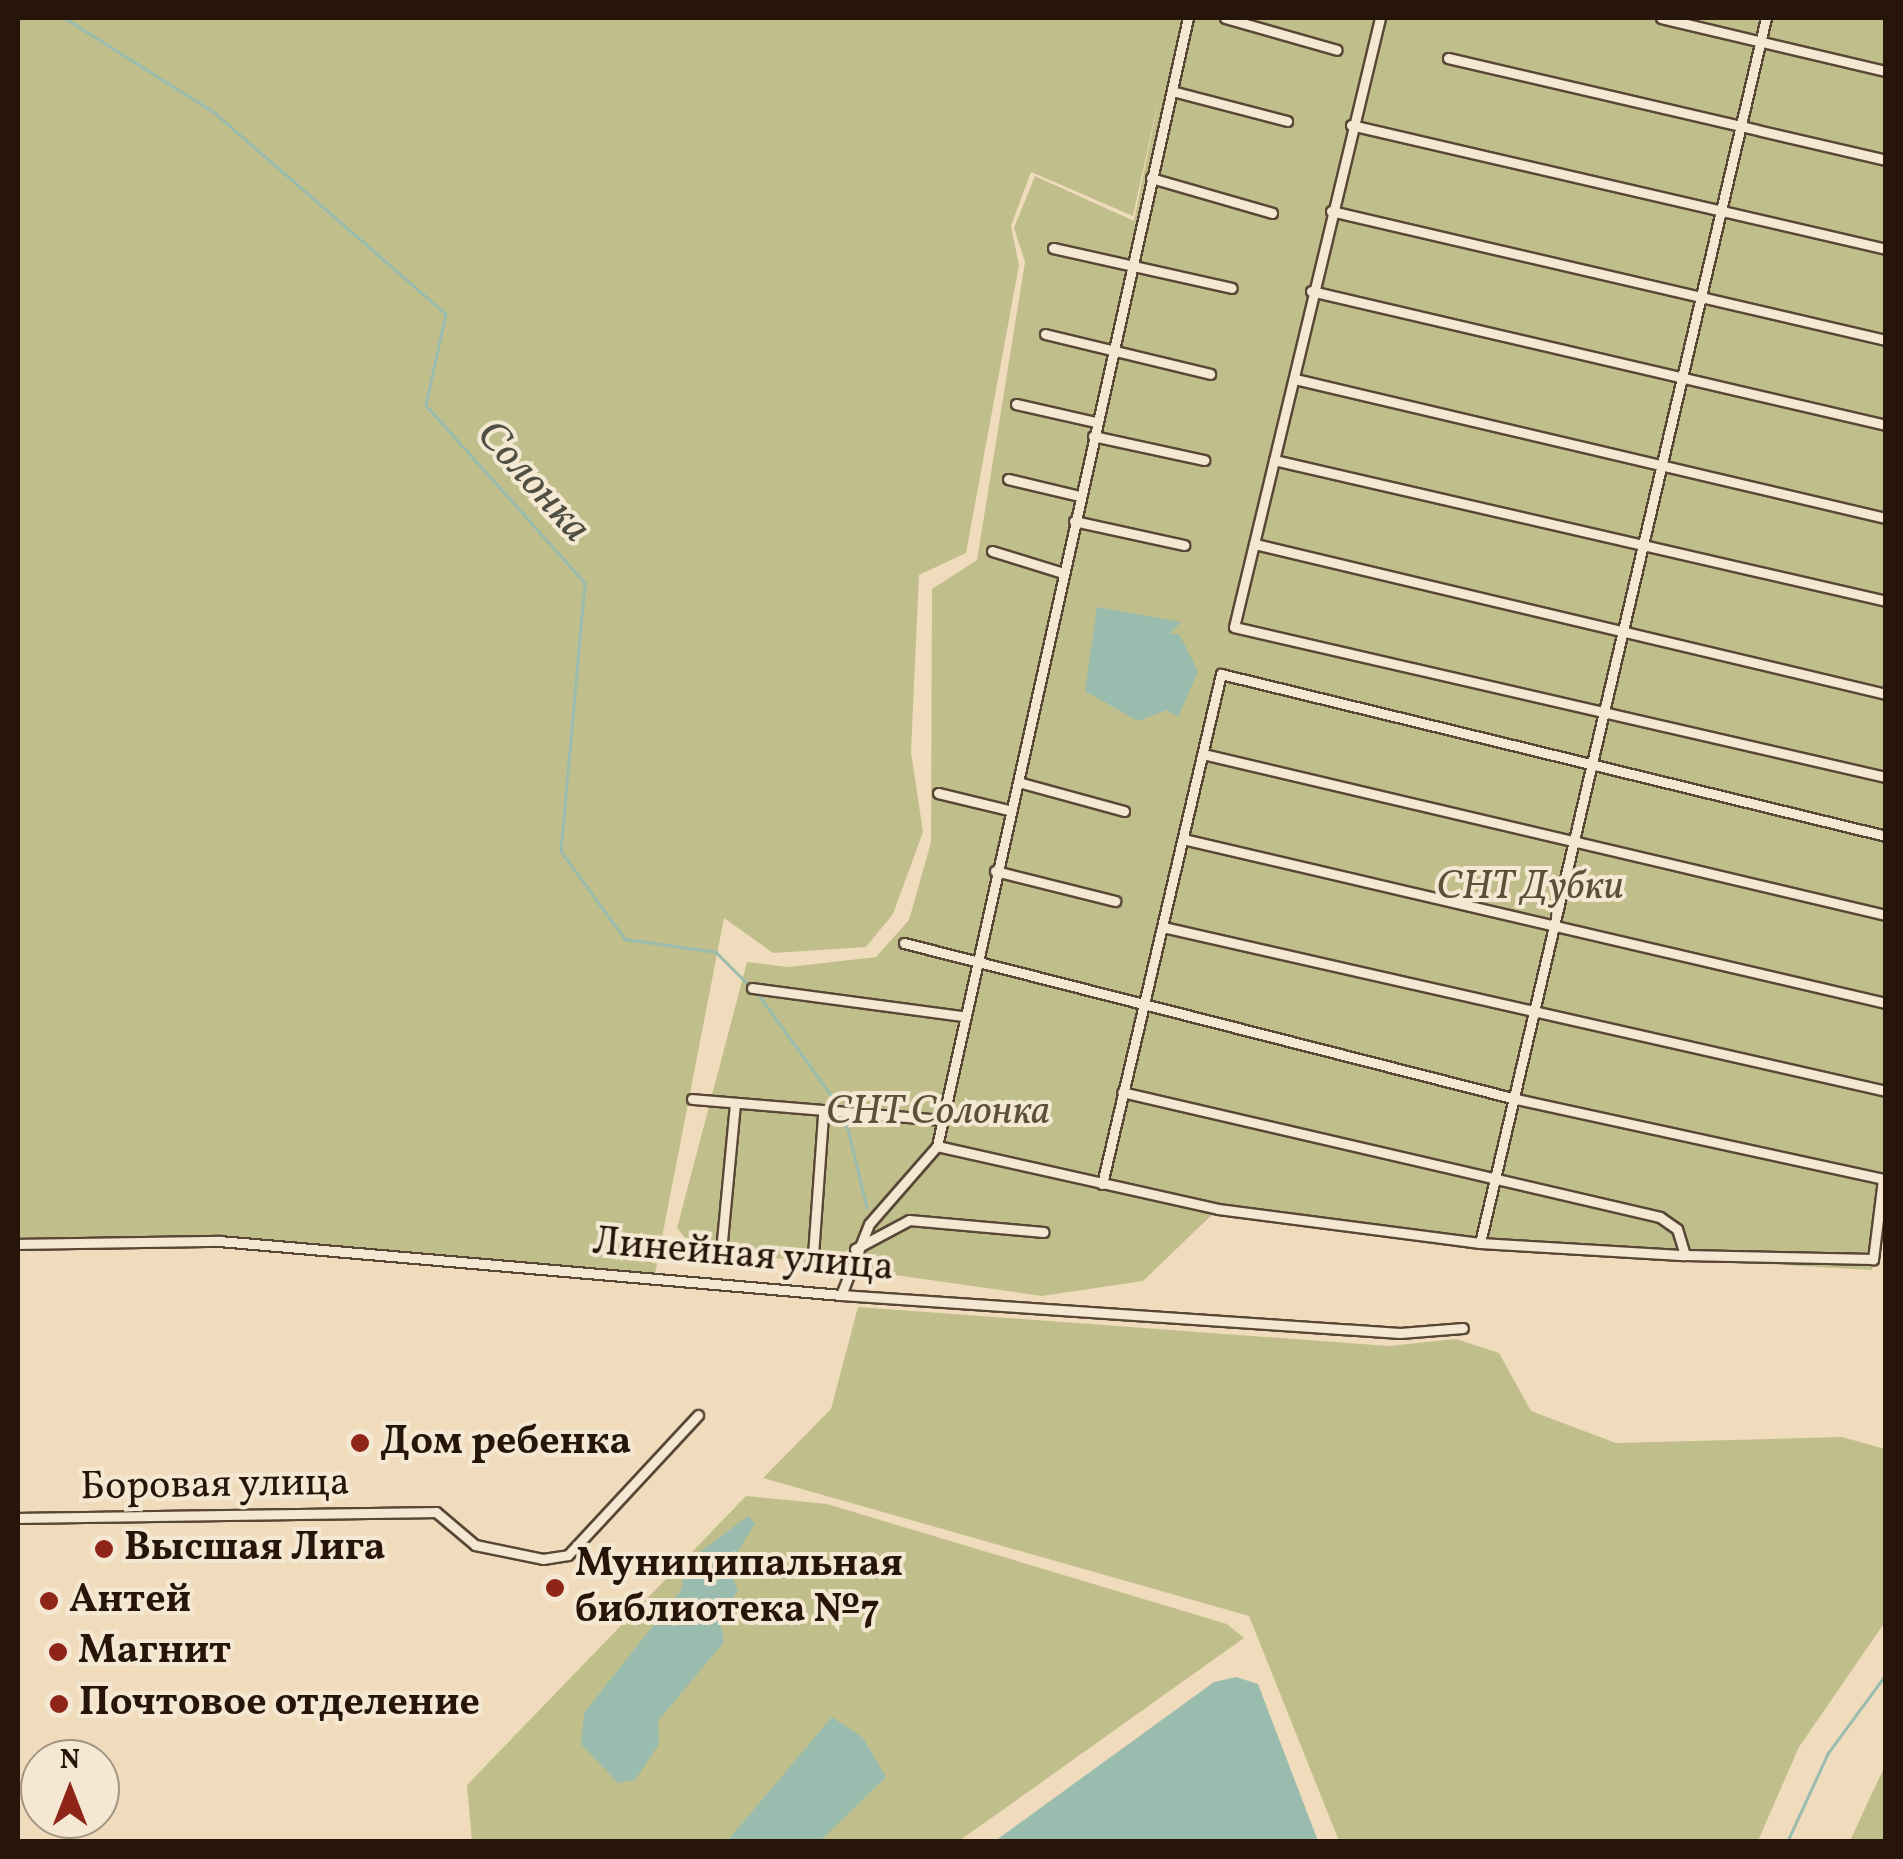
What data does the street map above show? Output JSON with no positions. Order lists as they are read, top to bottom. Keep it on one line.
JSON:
{"streets":{"street":["Линейная улица","Боровая улица"]},"water":["Солонка"],"parks":["СНТ Дубки","СНТ Солонка"],"places":["Дом ребенка","Высшая Лига","Муниципальная библиотека №7","Антей","Магнит","Почтовое отделение"],"north":"top"}
